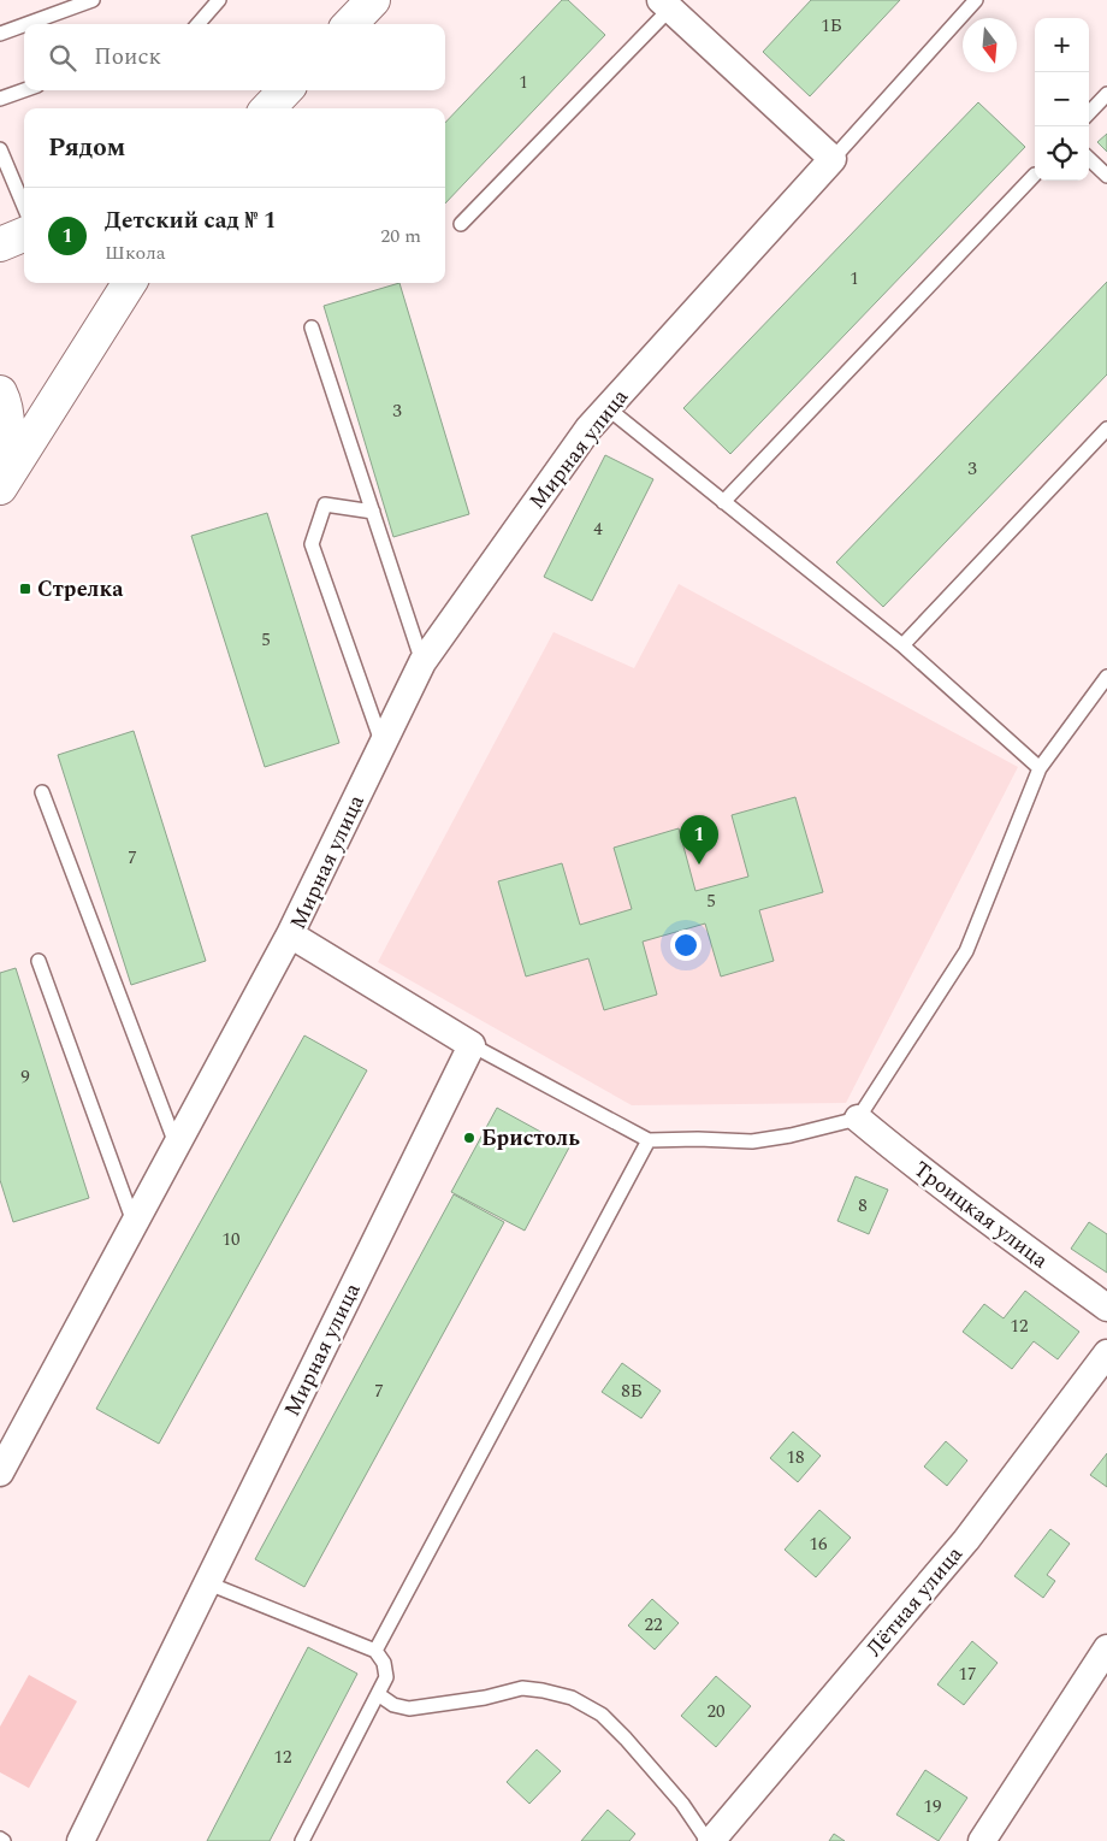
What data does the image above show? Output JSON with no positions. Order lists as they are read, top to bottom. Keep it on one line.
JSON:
{"streets":{"street":["Мирная улица","Троицкая улица","Лётная улица"]},"places":{"transit":["Стрелка"],"other":["Бристоль"]},"house_numbers":["1Б","1","1","3","3","4","5","7","5","9","8","10","12","7","8Б","18","16","22","17","20","12","19"],"north":"bottom","page":{"map_buttons":["+","−"],"search":"Поиск","heading":"Рядом","list":[{"mark":"1","name":"Детский сад № 1","note":"Школа","value":"20 m"}],"pins":"1"}}
